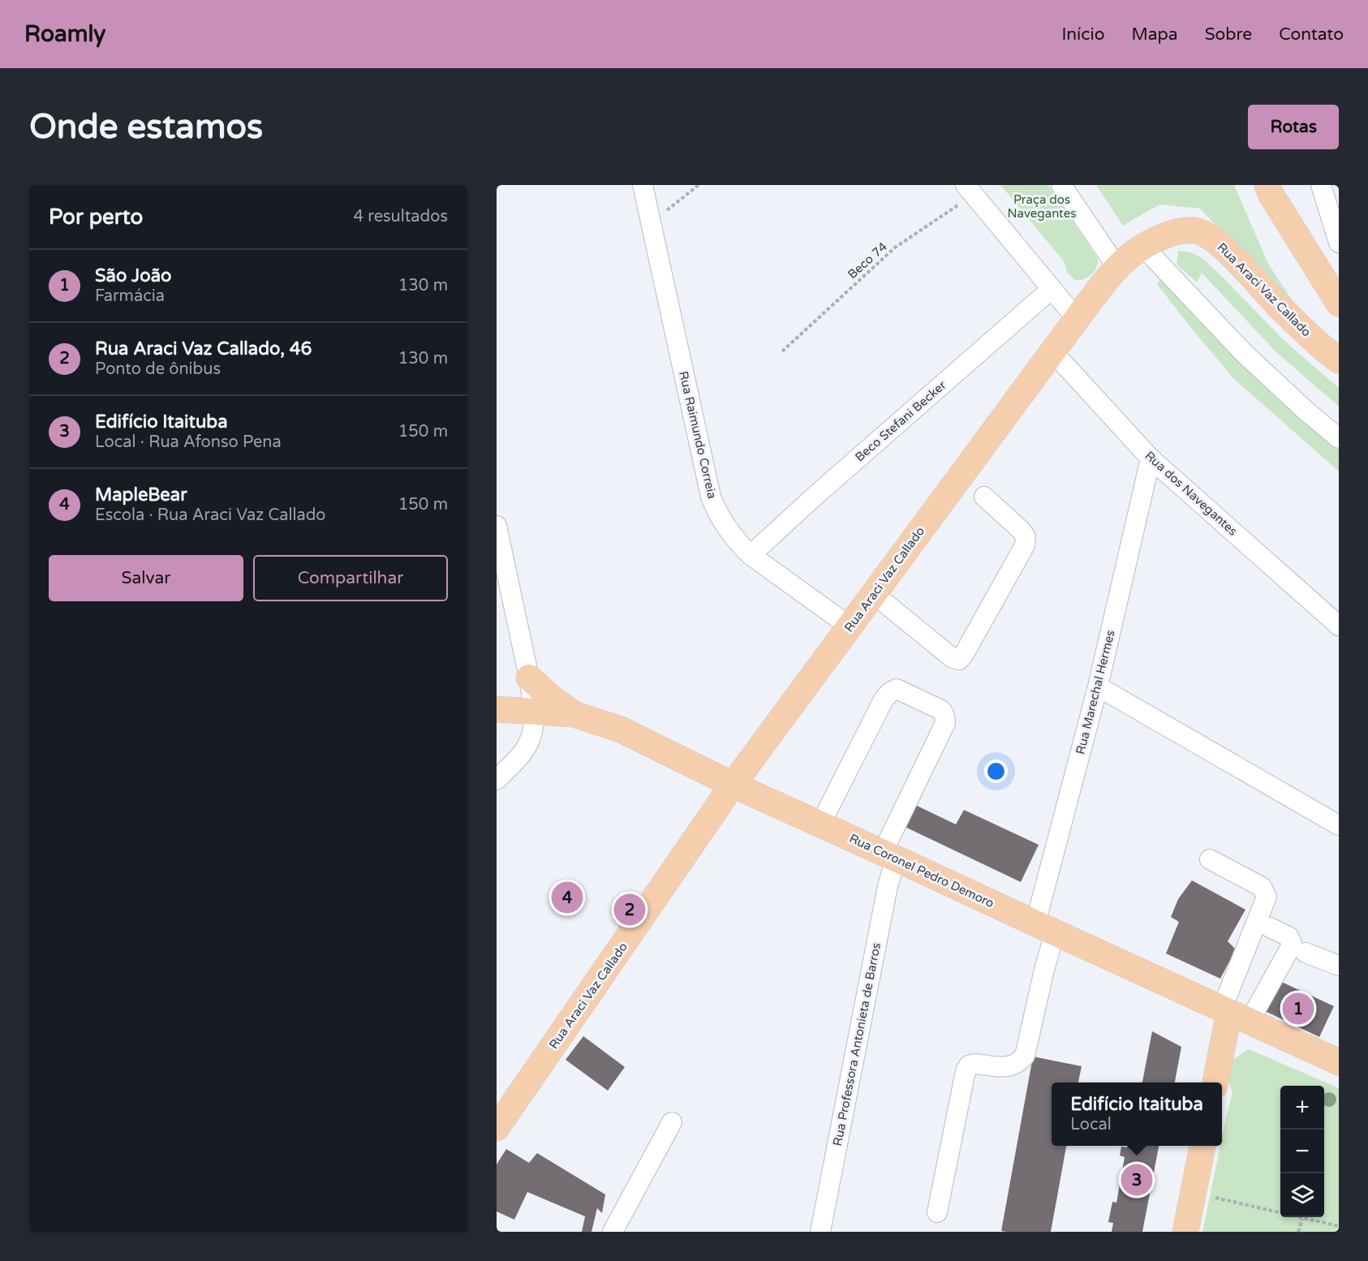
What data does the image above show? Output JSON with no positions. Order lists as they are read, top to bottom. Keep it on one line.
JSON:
{"streets":{"main road":["Rua Araci Vaz Callado","Rua Coronel Pedro Demoro"],"street":["Beco Stefani Becker","Rua Raimundo Correia","Rua dos Navegantes","Rua Marechal Hermes","Rua Professora Antonieta de Barros"],"path":["Beco 74"]},"crossings":[["Rua Araci Vaz Callado","Rua Raimundo Correia"],["Rua Araci Vaz Callado","Rua dos Navegantes"],["Rua Araci Vaz Callado","Rua Coronel Pedro Demoro"],["Beco Stefani Becker","Rua Raimundo Correia"],["Rua dos Navegantes","Rua Marechal Hermes"],["Rua Marechal Hermes","Rua Coronel Pedro Demoro"],["Rua Coronel Pedro Demoro","Rua Professora Antonieta de Barros"]],"parks":["Praça dos Navegantes"],"page":{"header":"Roamly","nav":["Início","Mapa","Sobre","Contato"],"buttons":["Rotas",["Salvar","Compartilhar"]],"title":"Onde estamos","heading":["Por perto","4 resultados"],"list":[{"mark":"1","name":"São João","note":"Farmácia","value":"130 m"},{"mark":"2","name":"Rua Araci Vaz Callado, 46","note":"Ponto de ônibus","value":"130 m"},{"mark":"3","name":"Edifício Itaituba","note":"Local · Rua Afonso Pena","value":"150 m"},{"mark":"4","name":"MapleBear","note":"Escola · Rua Araci Vaz Callado","value":"150 m"}],"pins":["4","2","1","3"],"popup":["Edifício Itaituba","Local"],"map_buttons":["+","−"]}}
